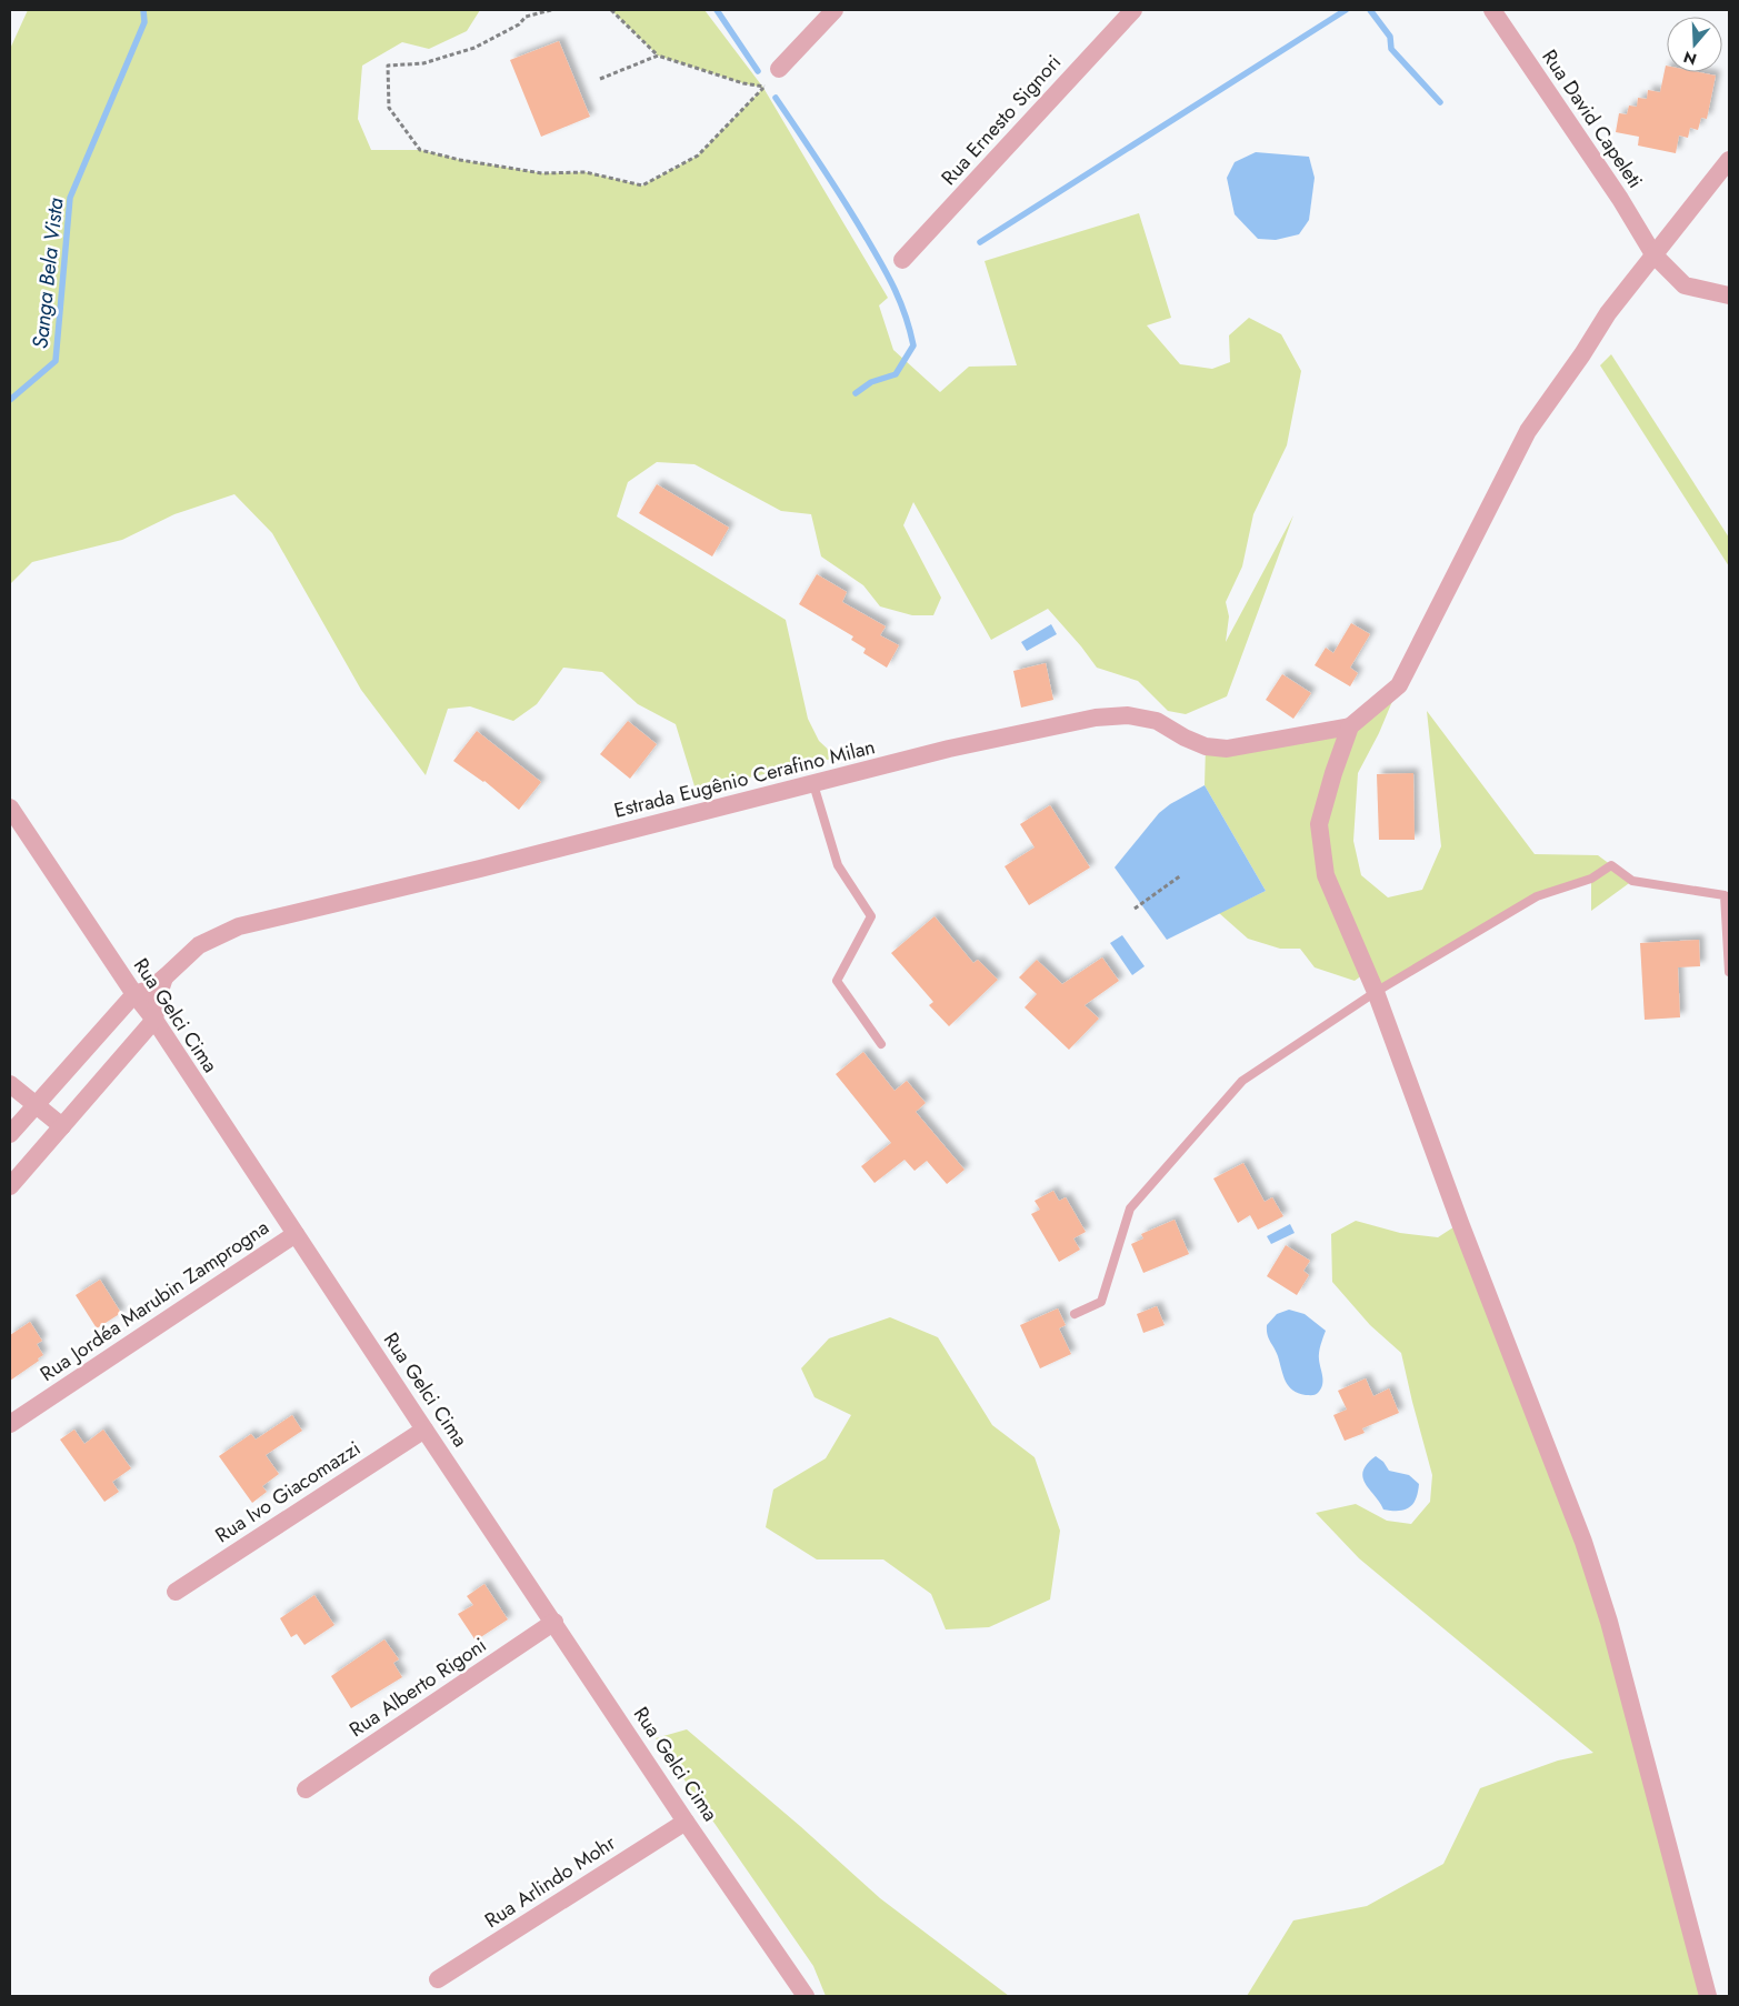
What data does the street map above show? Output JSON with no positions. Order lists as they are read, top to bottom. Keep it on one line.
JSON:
{"streets":{"street":["Rua David Capeleti","Rua Ernesto Signori","Estrada Eugênio Cerafino Milan","Rua Gelci Cima","Rua Jordéa Marubin Zamprogna","Rua Ivo Giacomazzi","Rua Alberto Rigoni","Rua Arlindo Mohr"]},"crossings":[["Estrada Eugênio Cerafino Milan","Rua Gelci Cima"],["Rua Gelci Cima","Rua Jordéa Marubin Zamprogna"],["Rua Gelci Cima","Rua Ivo Giacomazzi"],["Rua Gelci Cima","Rua Alberto Rigoni"],["Rua Gelci Cima","Rua Arlindo Mohr"]],"water":["Sanga Bela Vista"],"north":"bottom"}
